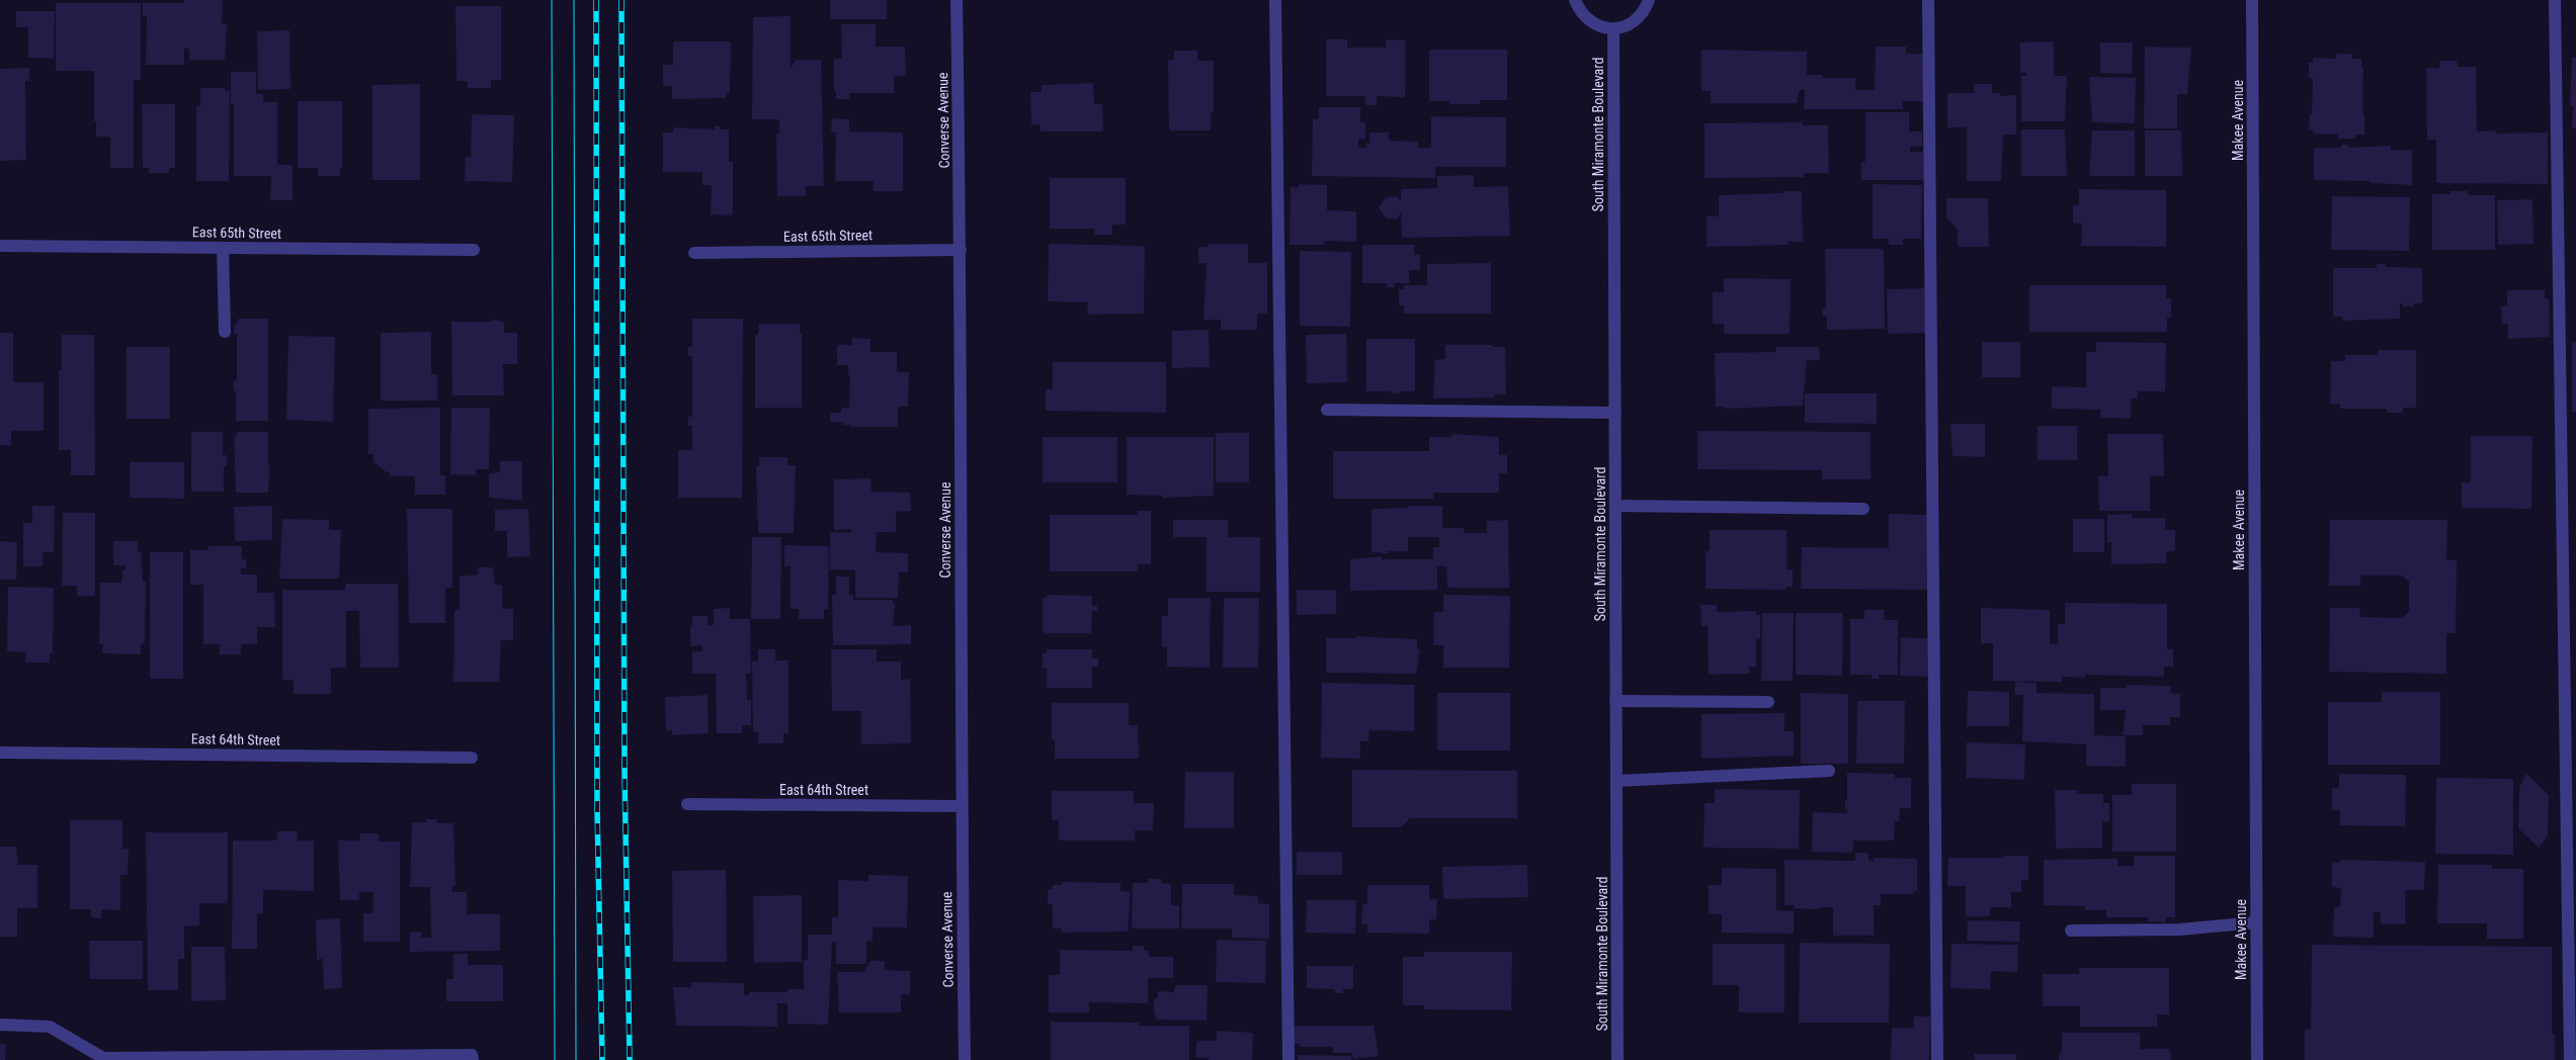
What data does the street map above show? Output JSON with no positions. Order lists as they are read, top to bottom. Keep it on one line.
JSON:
{"streets":{"street":["Converse Avenue","Makee Avenue","South Miramonte Boulevard","East 65th Street","East 64th Street"]},"crossings":[["Converse Avenue","East 65th Street"],["Converse Avenue","East 64th Street"]]}
